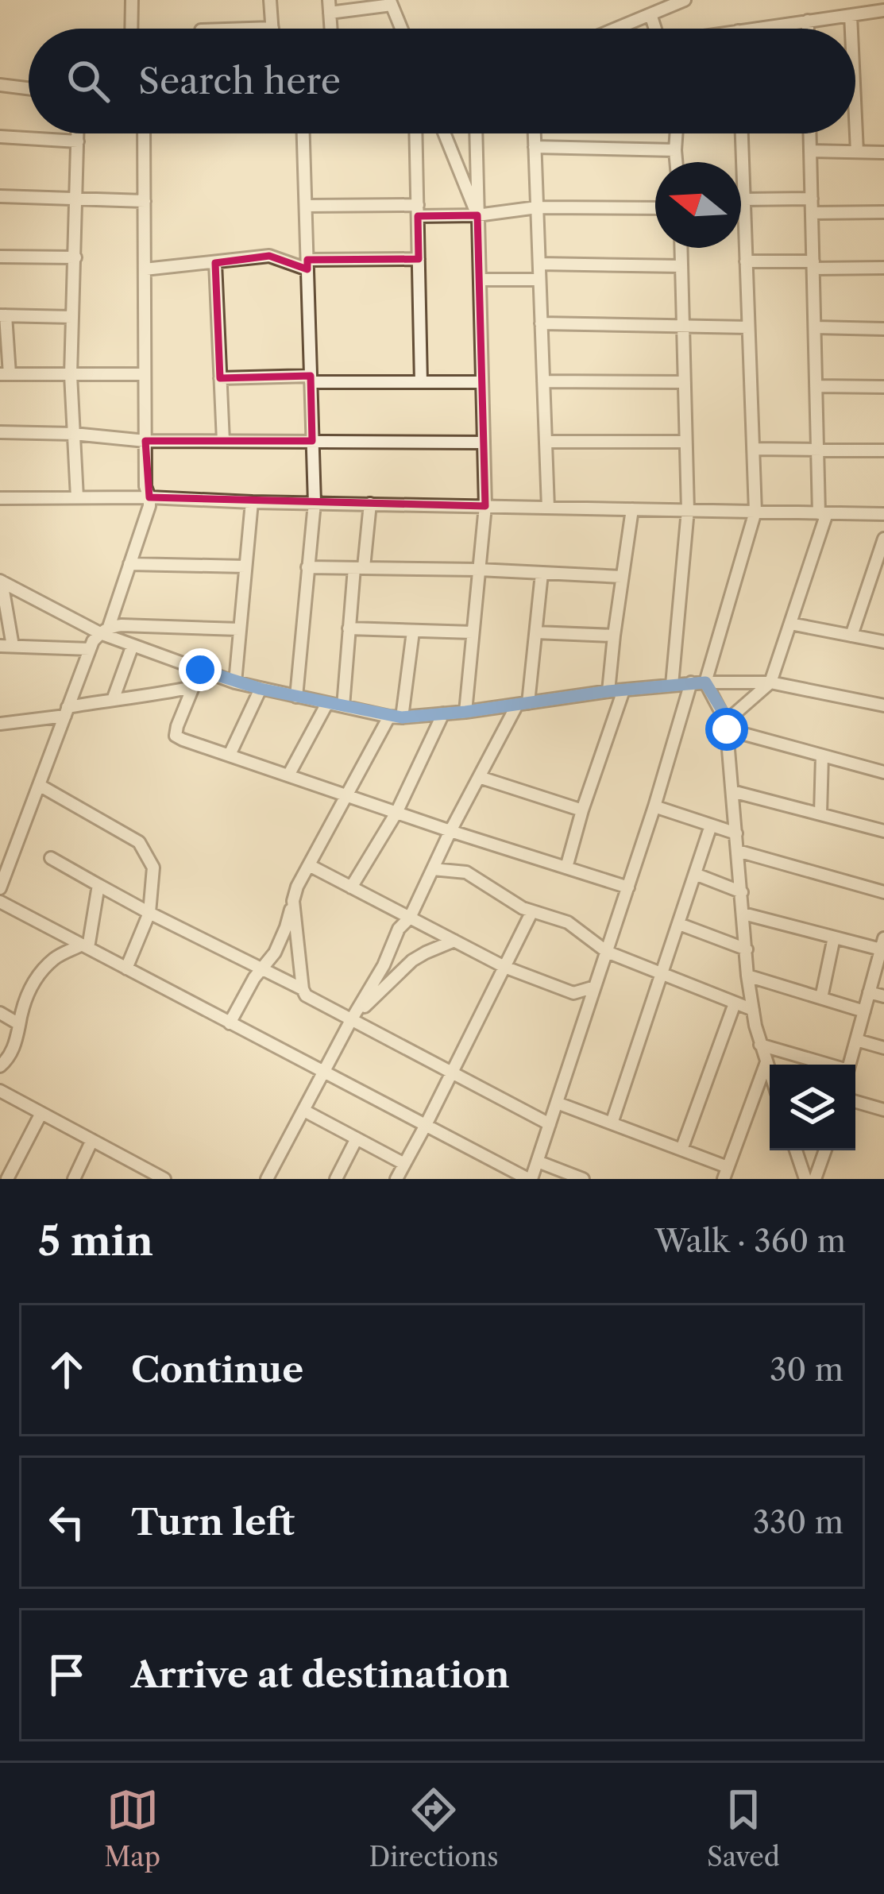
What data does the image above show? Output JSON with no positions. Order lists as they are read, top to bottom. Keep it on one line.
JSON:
{"north":"left","page":{"search":"Search here","heading":["5 min","Walk · 360 m"],"list":[["Continue","30 m"],["Turn left","330 m"],"Arrive at destination"],"nav":["Map","Directions","Saved"]}}
